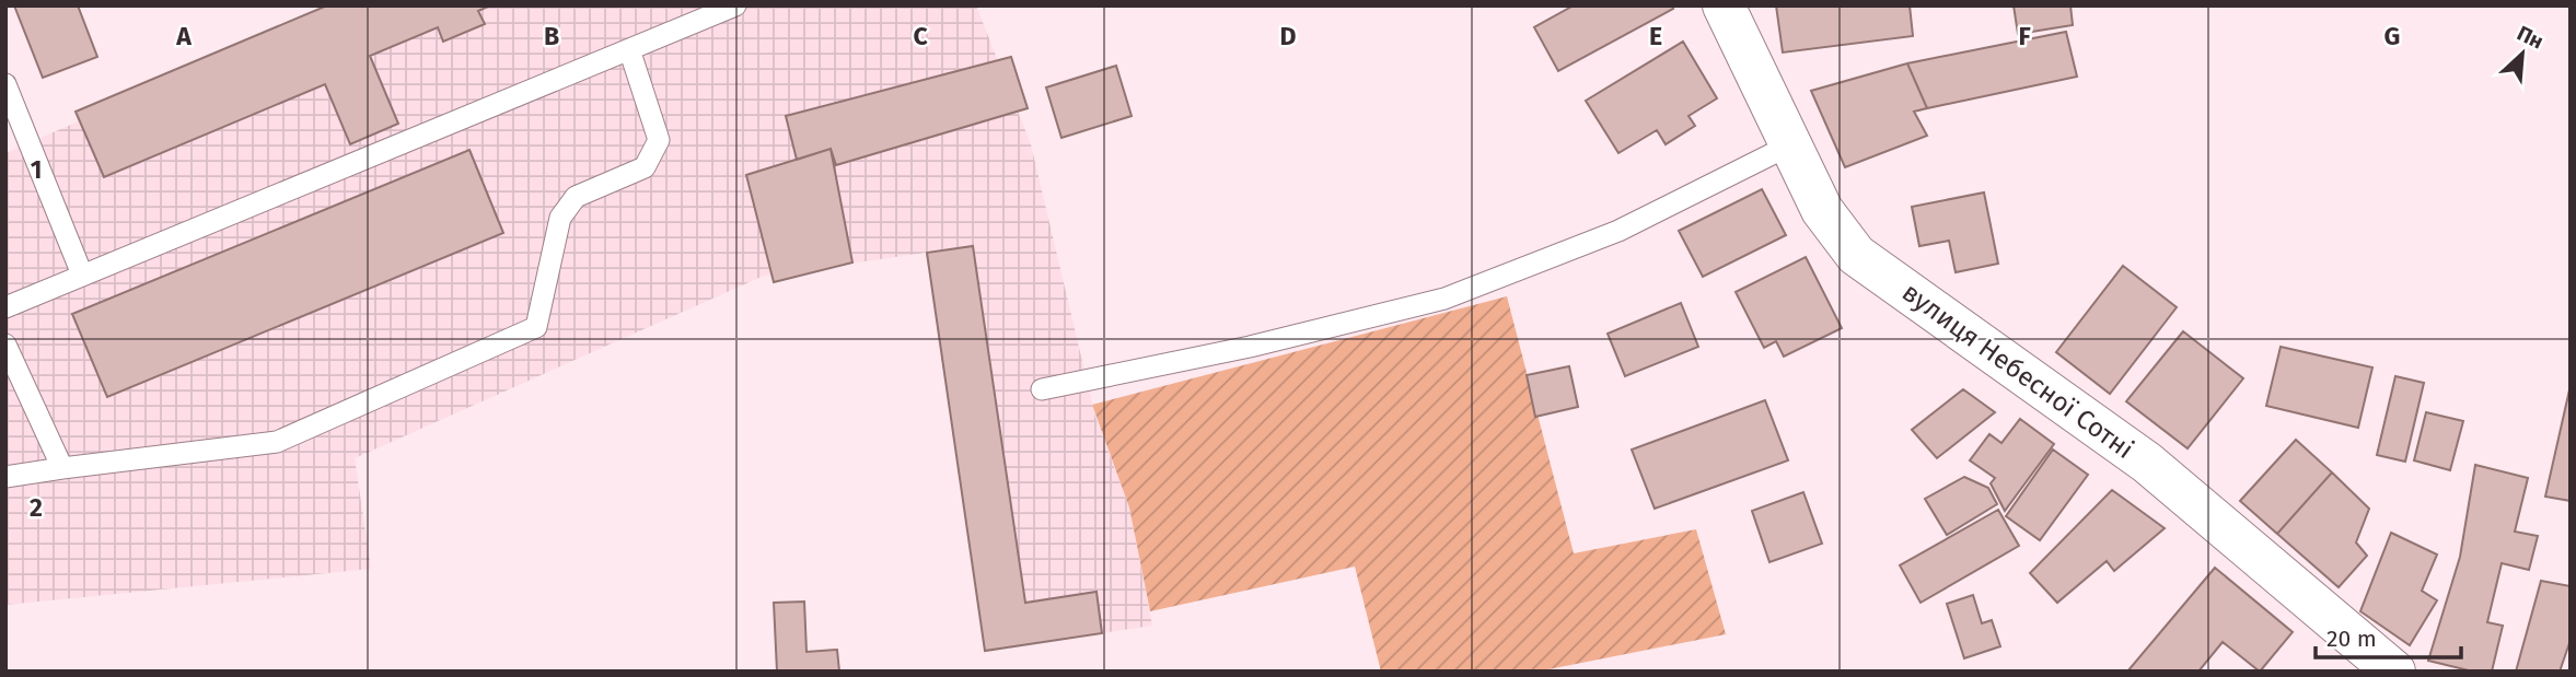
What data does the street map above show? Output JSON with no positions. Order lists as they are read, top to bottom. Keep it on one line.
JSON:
{"streets":{"street":["вулиця Небесної Сотні"]},"scale_bar":"20 m","north":"top right","grid":{"columns":["A","B","C","D","E","F","G"],"rows":["1","2"]}}
